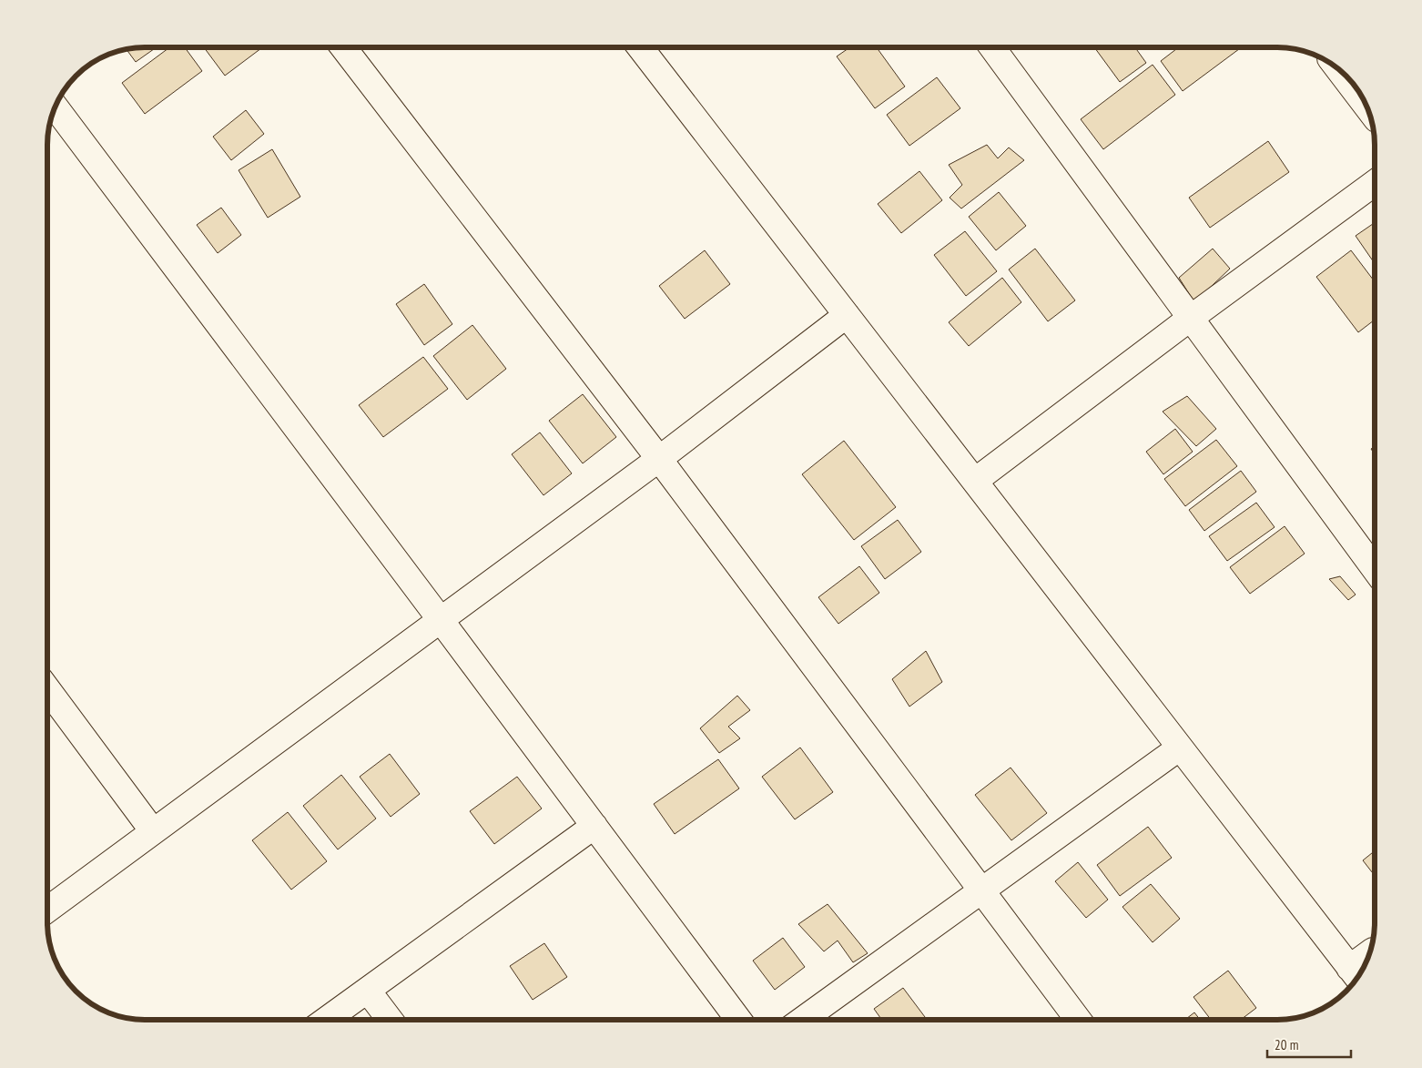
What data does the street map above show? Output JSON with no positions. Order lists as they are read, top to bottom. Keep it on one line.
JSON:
{"scale_bar":"20 m"}
